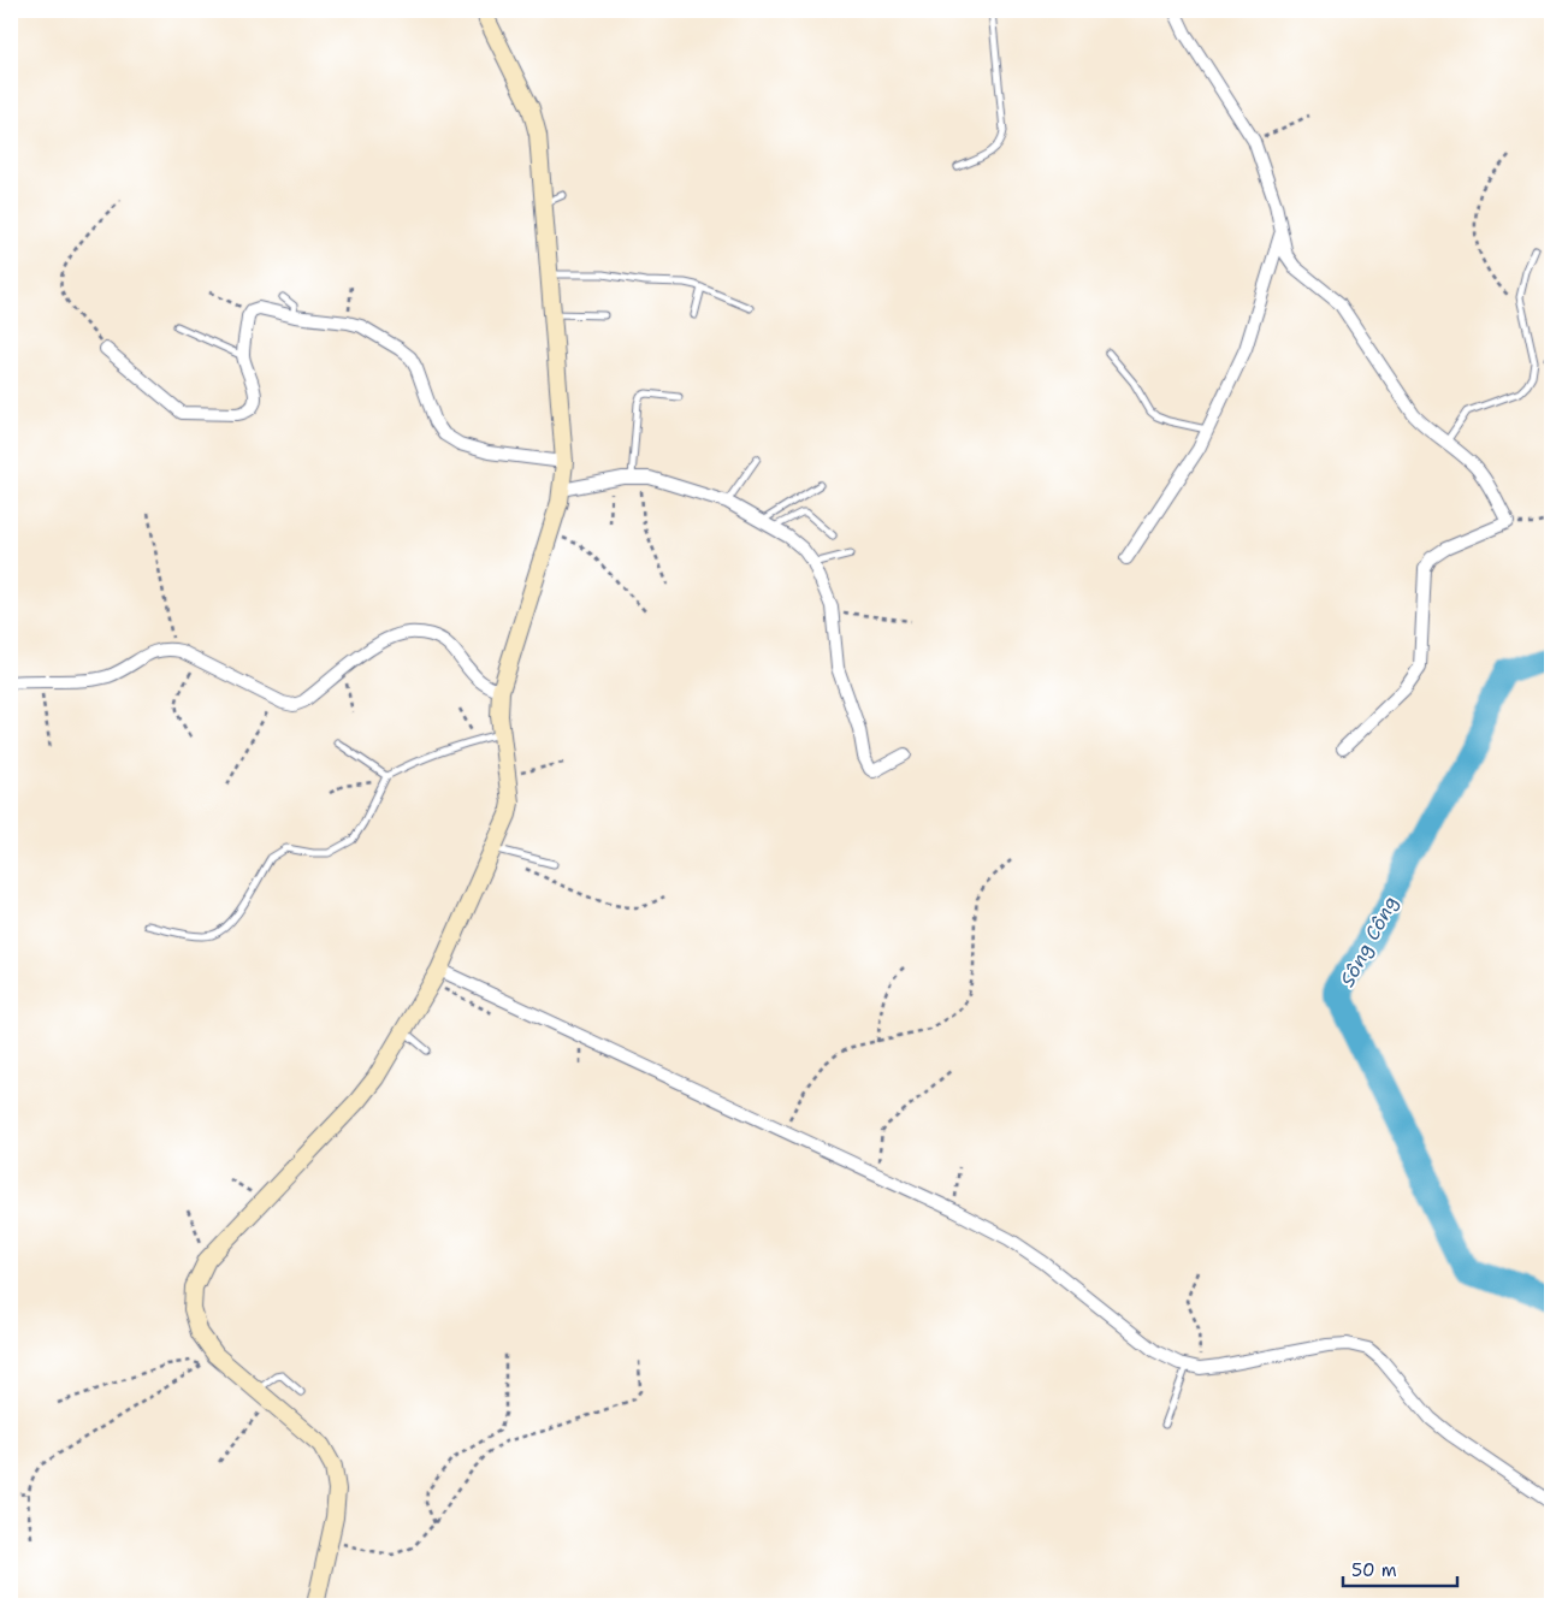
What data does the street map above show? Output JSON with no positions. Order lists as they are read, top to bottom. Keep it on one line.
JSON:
{"water":["Sông Công"],"scale_bar":"50 m"}
